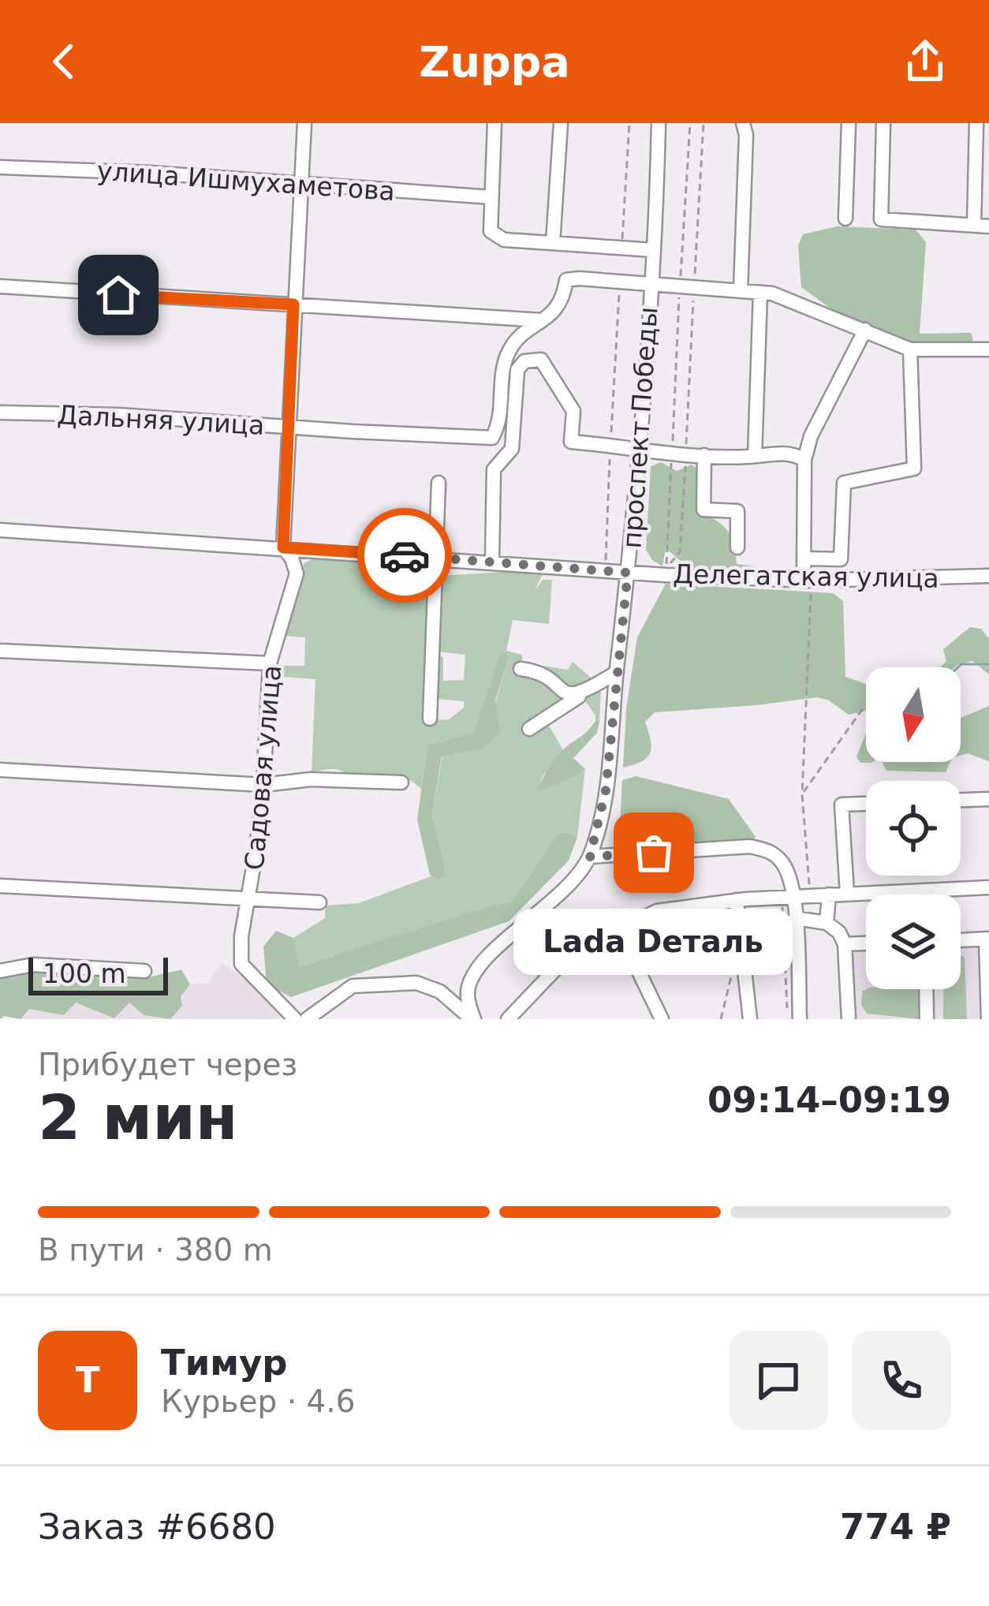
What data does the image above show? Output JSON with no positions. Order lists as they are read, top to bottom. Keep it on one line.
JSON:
{"streets":{"street":["улица Ишмухаметова","Дальняя улица","проспект Победы","Делегатская улица","Садовая улица"]},"crossings":[["улица Ишмухаметова","Садовая улица"],["Дальняя улица","Садовая улица"],["проспект Победы","Делегатская улица"],["Делегатская улица","Садовая улица"]],"places":["Lada Dеталь"],"scale_bar":"100 m","north":"bottom","page":{"header":"Zuppa","bubble":"Lada Dеталь","scale":"100 m","heading":["2 мин","Прибудет через","09:14–09:19"],"panel":["Тимур","Курьер · 4.6","Заказ #6680","774 ₽"],"bar":"В пути · 380 m","round":"Т"}}
